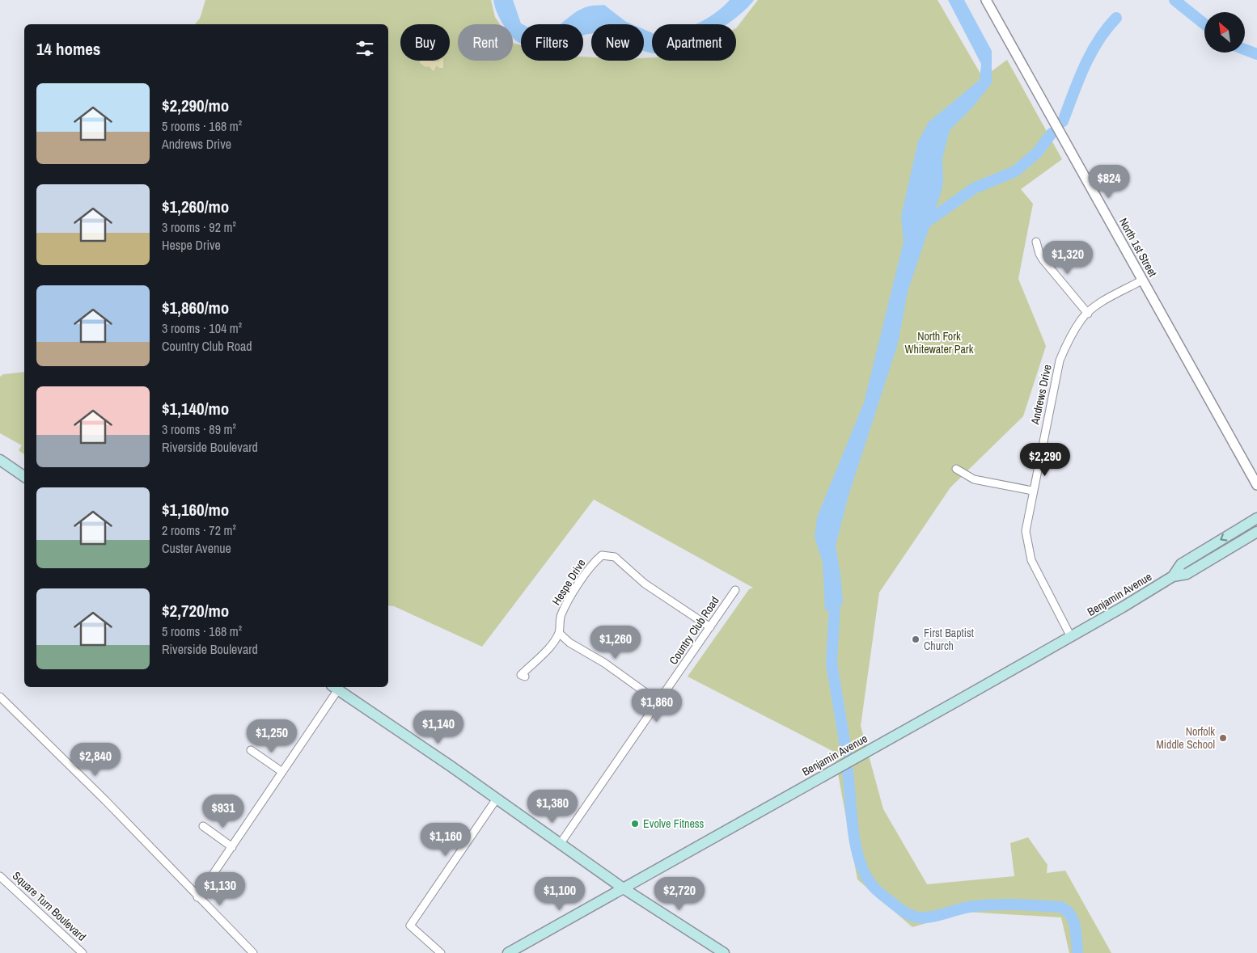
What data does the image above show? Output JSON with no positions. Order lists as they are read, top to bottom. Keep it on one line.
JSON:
{"streets":{"main road":["Benjamin Avenue"],"street":["North 1st Street","Andrews Drive","Hespe Drive","Country Club Road","Square Turn Boulevard"]},"crossings":[["North 1st Street","Andrews Drive"],["Andrews Drive","Benjamin Avenue"],["Hespe Drive","Country Club Road"]],"parks":["North Fork Whitewater Park"],"places":["First Baptist Church","Norfolk Middle School","Evolve Fitness"],"north":"top left","page":{"chip":["Buy","Rent","Filters","New","Apartment"],"heading":"14 homes","list":[{"name":"$2,290/mo","note":"5 rooms · 168 m² · Andrews Drive"},{"name":"$1,260/mo","note":"3 rooms · 92 m² · Hespe Drive"},{"name":"$1,860/mo","note":"3 rooms · 104 m² · Country Club Road"},{"name":"$1,140/mo","note":"3 rooms · 89 m² · Riverside Boulevard"},{"name":"$1,160/mo","note":"2 rooms · 72 m² · Custer Avenue"},{"name":"$2,720/mo","note":"5 rooms · 168 m² · Riverside Boulevard"}],"price":["$824","$1,320","$2,290","$1,260","$1,860","$1,140","$1,250","$2,840","$1,380","$931","$1,160","$1,130","$1,100","$2,720"]}}
